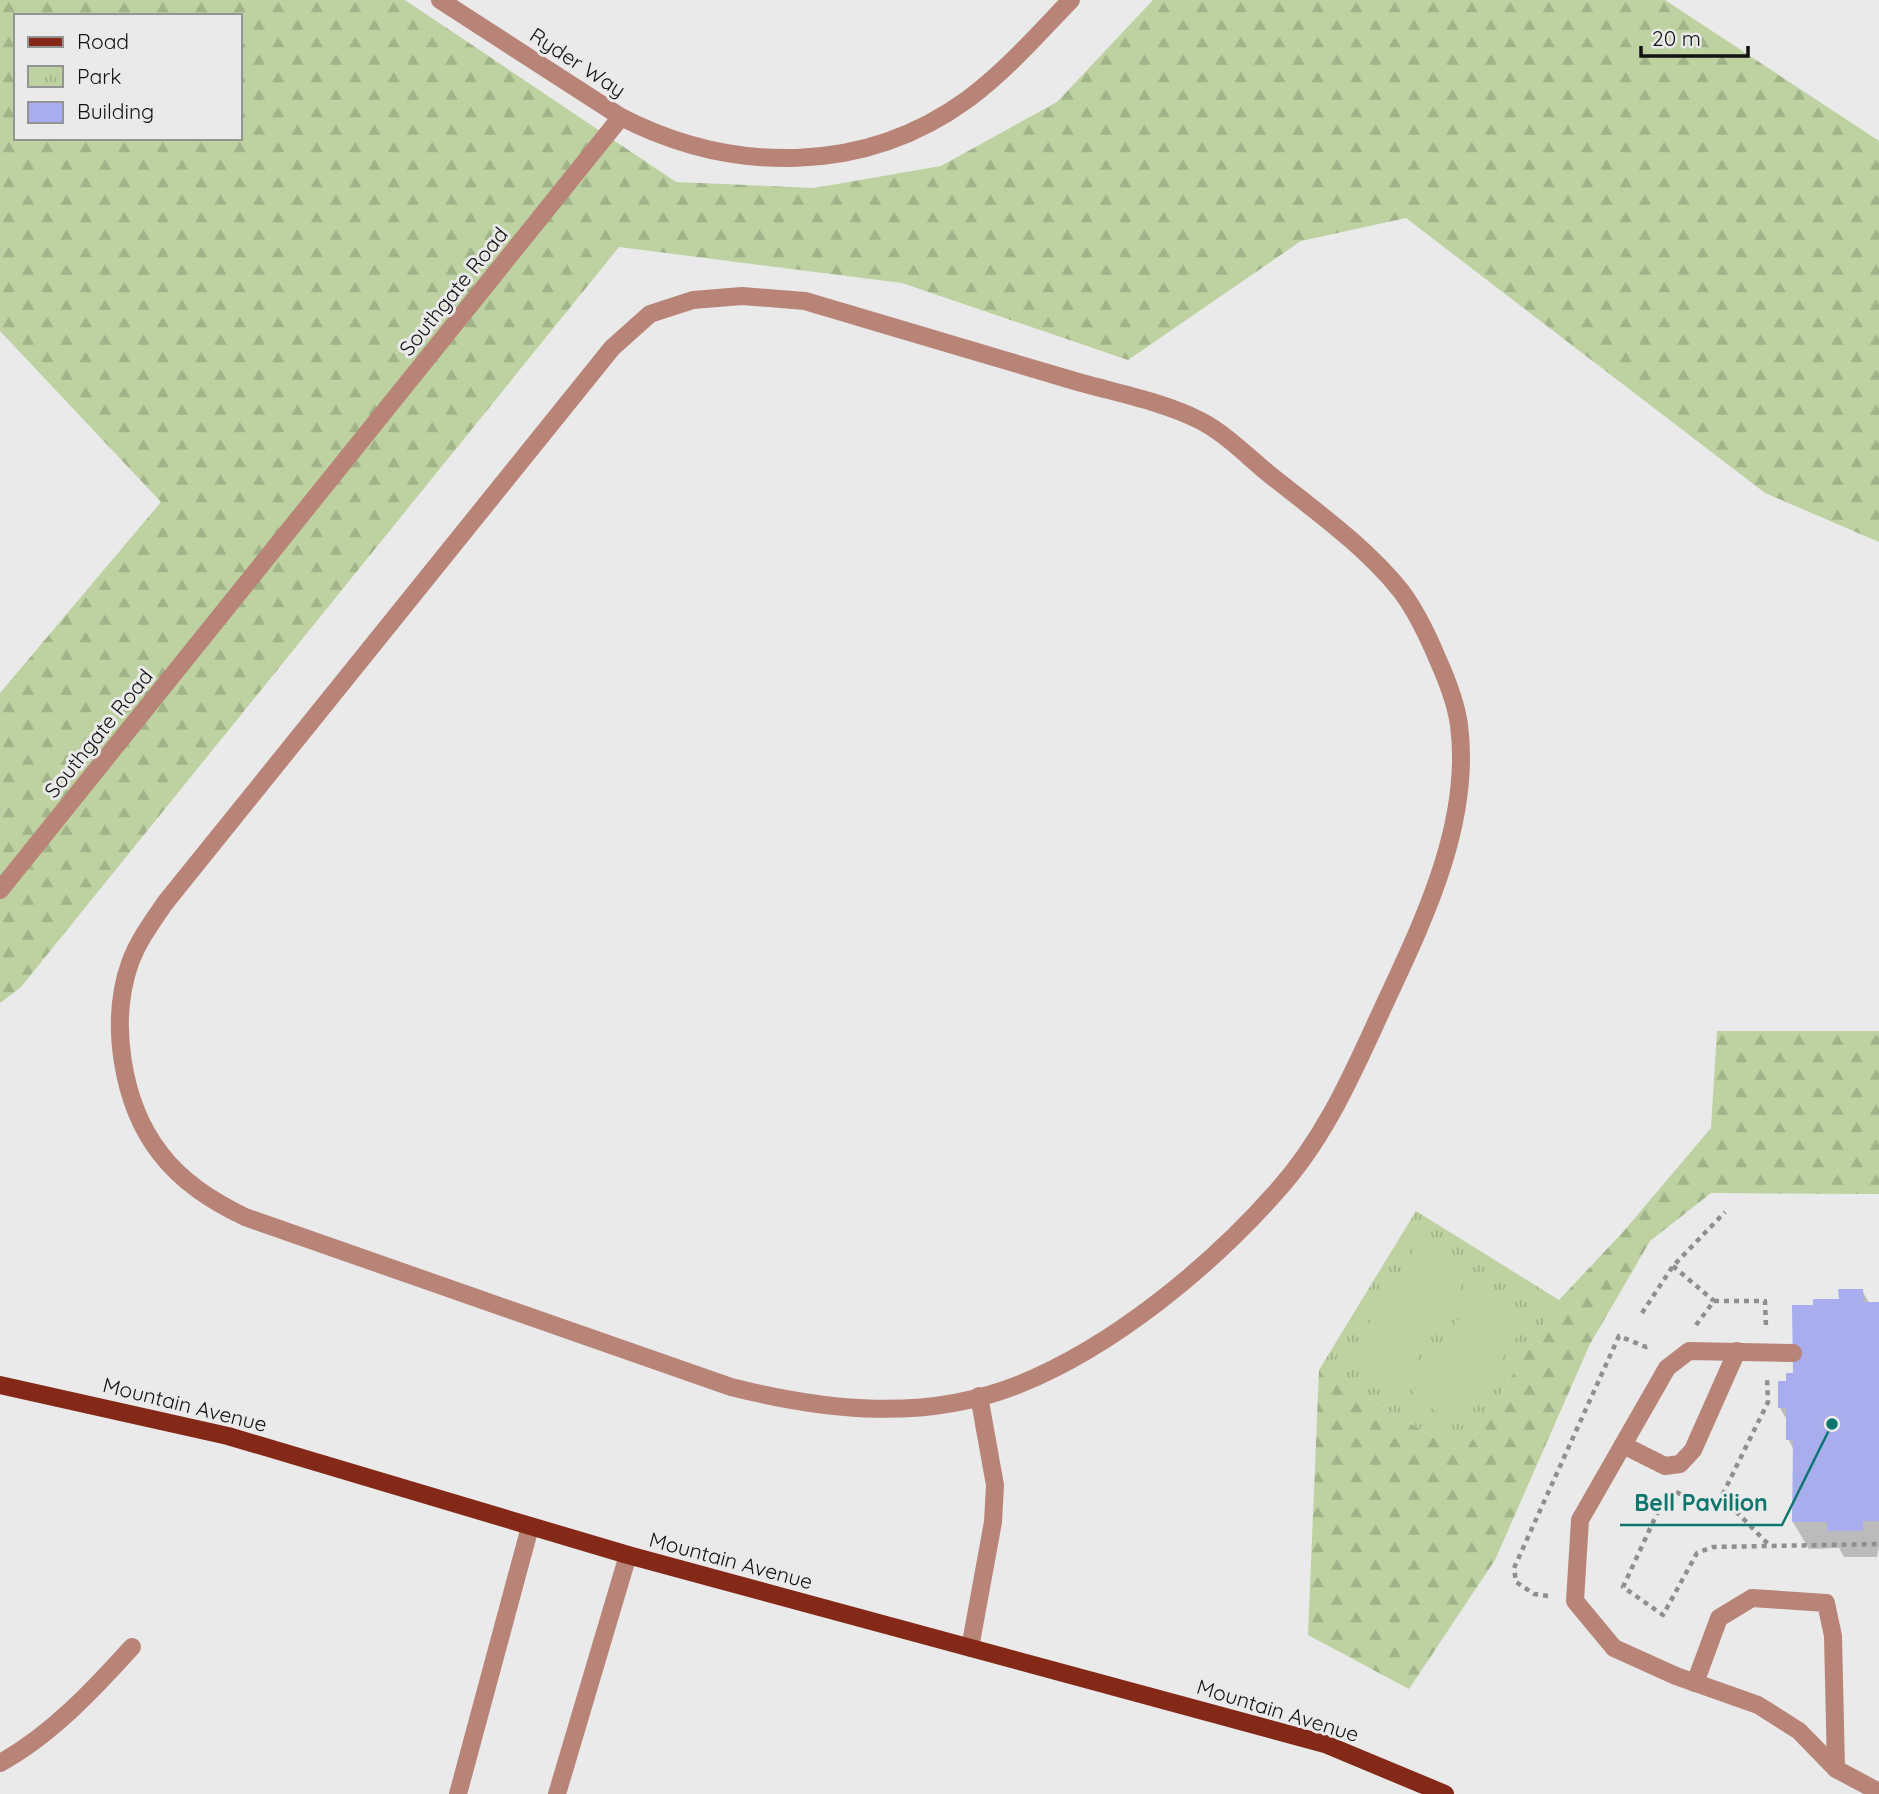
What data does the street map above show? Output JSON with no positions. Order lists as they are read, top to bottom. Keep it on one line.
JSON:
{"streets":{"main road":["Mountain Avenue"],"street":["Ryder Way","Southgate Road"]},"crossings":[["Ryder Way","Southgate Road"]],"places":["Bell Pavilion"],"legend":["Road","Park","Building"],"scale_bar":"20 m"}
